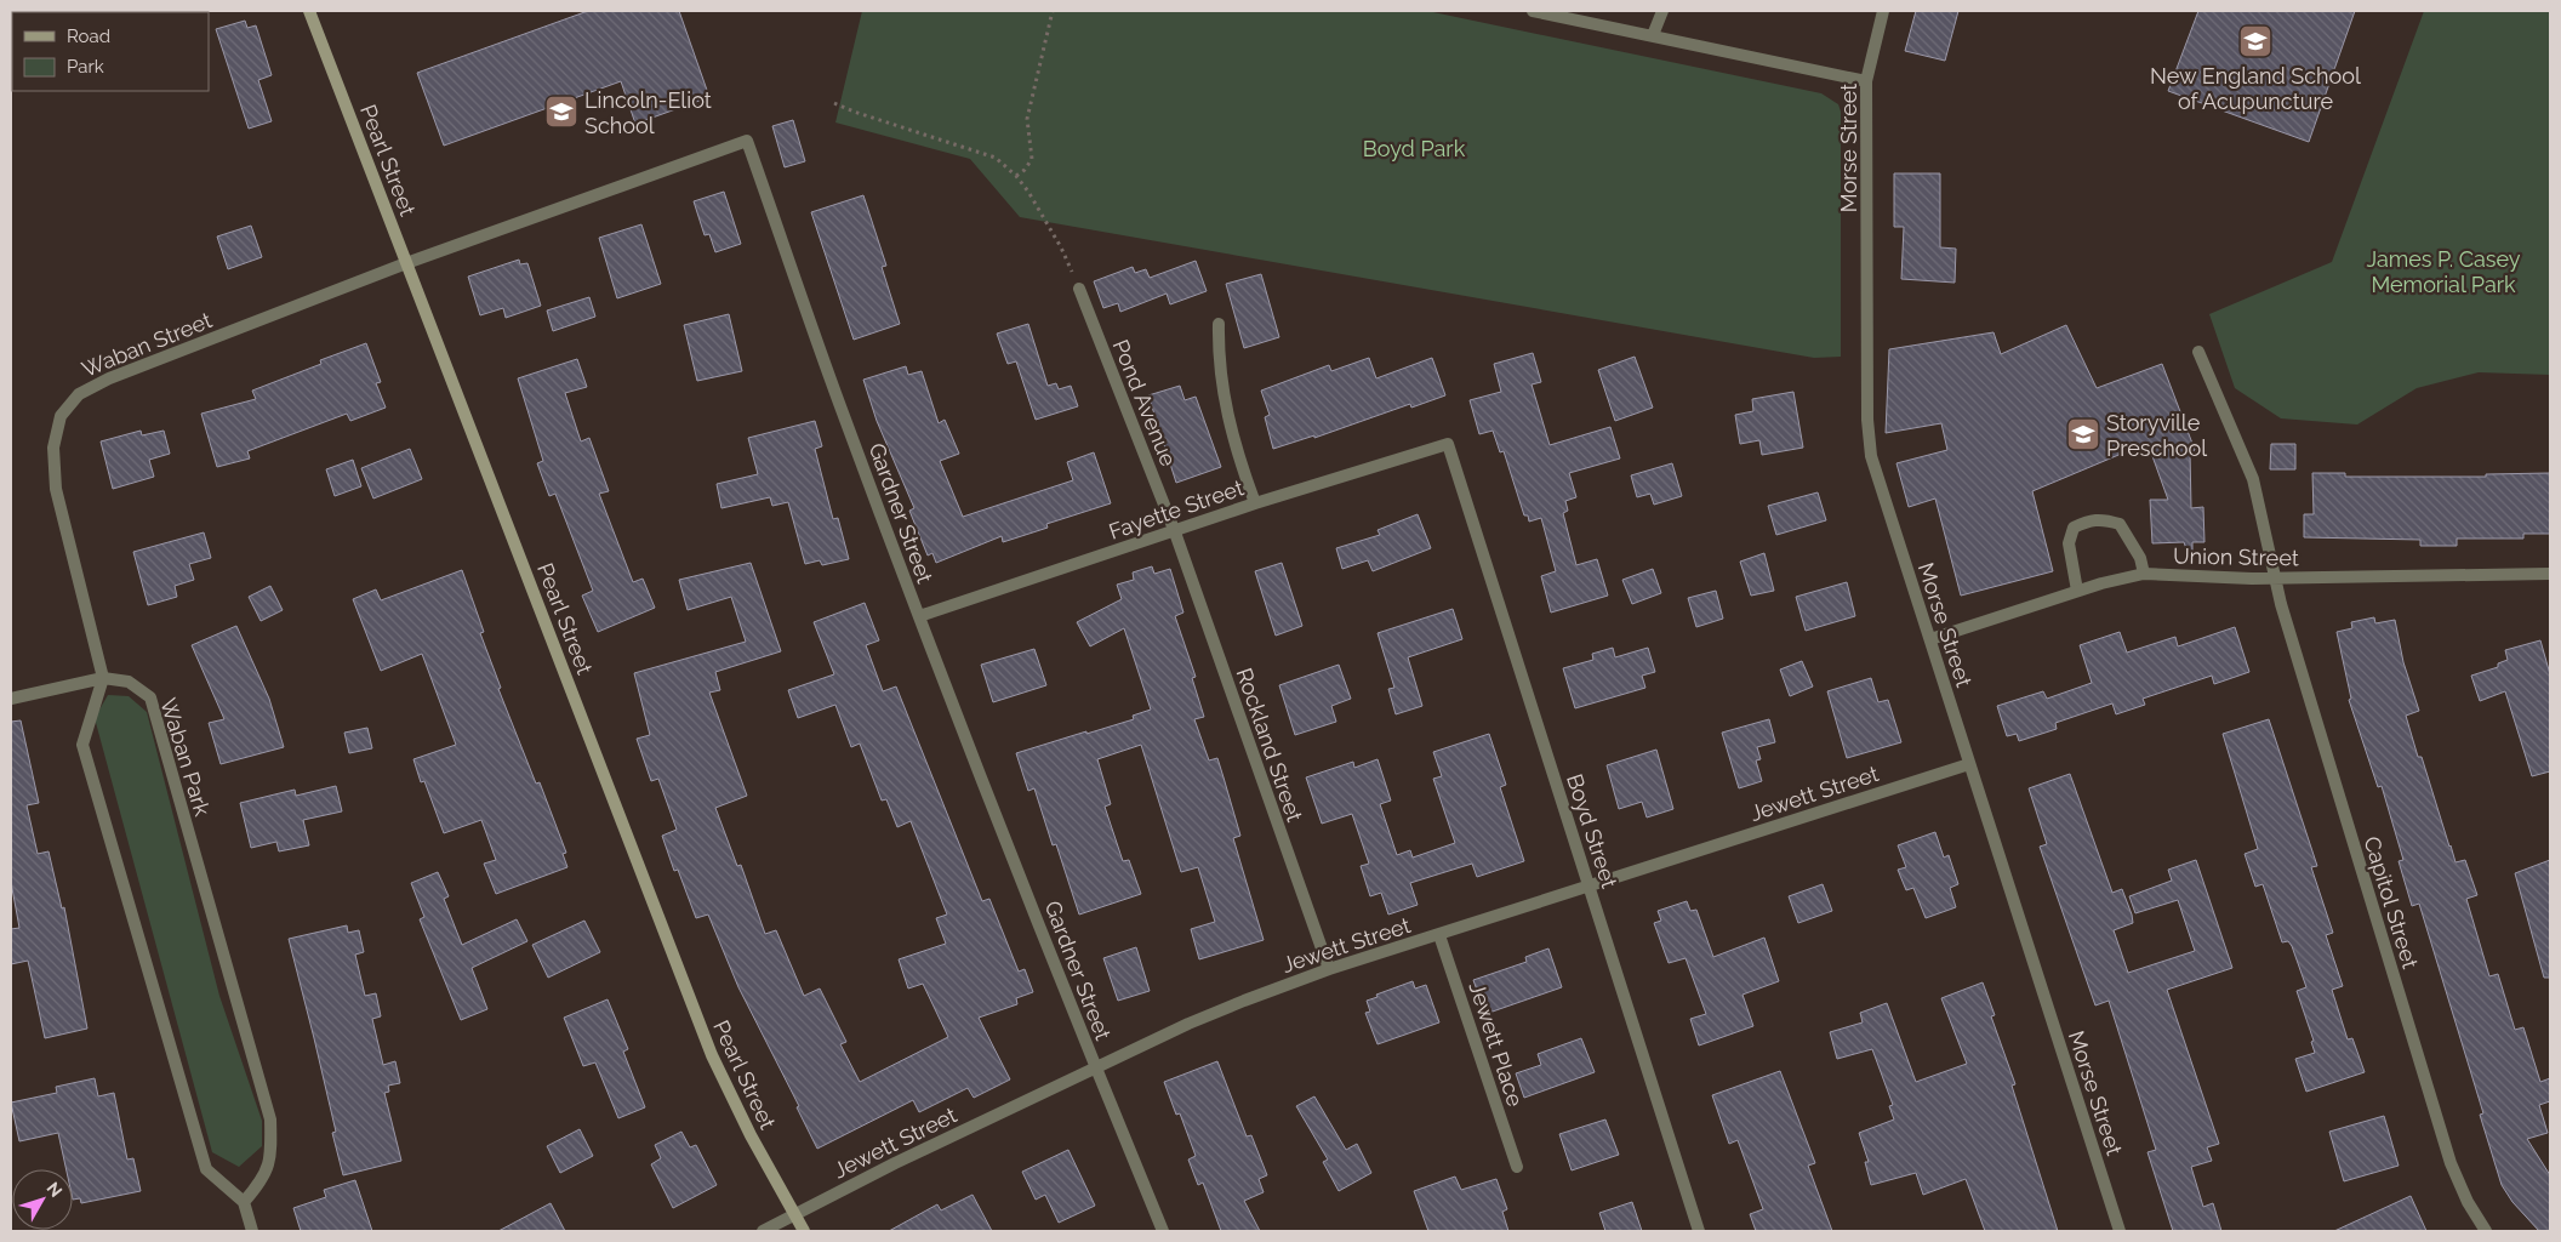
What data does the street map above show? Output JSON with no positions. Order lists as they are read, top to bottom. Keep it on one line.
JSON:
{"streets":{"street":["Morse Street","Pearl Street","Waban Street","Pond Avenue","Fayette Street","Gardner Street","Union Street","Rockland Street","Waban Park","Jewett Street","Boyd Street","Capitol Street","Jewett Place"]},"crossings":[["Morse Street","Union Street"],["Morse Street","Jewett Street"],["Pearl Street","Waban Street"],["Pearl Street","Gardner Street"],["Pearl Street","Jewett Street"],["Waban Street","Gardner Street"],["Waban Street","Waban Park"],["Pond Avenue","Fayette Street"],["Pond Avenue","Rockland Street"],["Fayette Street","Gardner Street"],["Fayette Street","Rockland Street"],["Fayette Street","Boyd Street"],["Gardner Street","Jewett Street"],["Union Street","Capitol Street"],["Rockland Street","Jewett Street"],["Jewett Street","Boyd Street"],["Jewett Street","Jewett Place"]],"parks":["Boyd Park","James P. Casey Memorial Park"],"places":{"school or university":["New England School of Acupuncture","Lincoln-Eliot School","Storyville Preschool"]},"legend":["Road","Park"],"north":"top right"}
